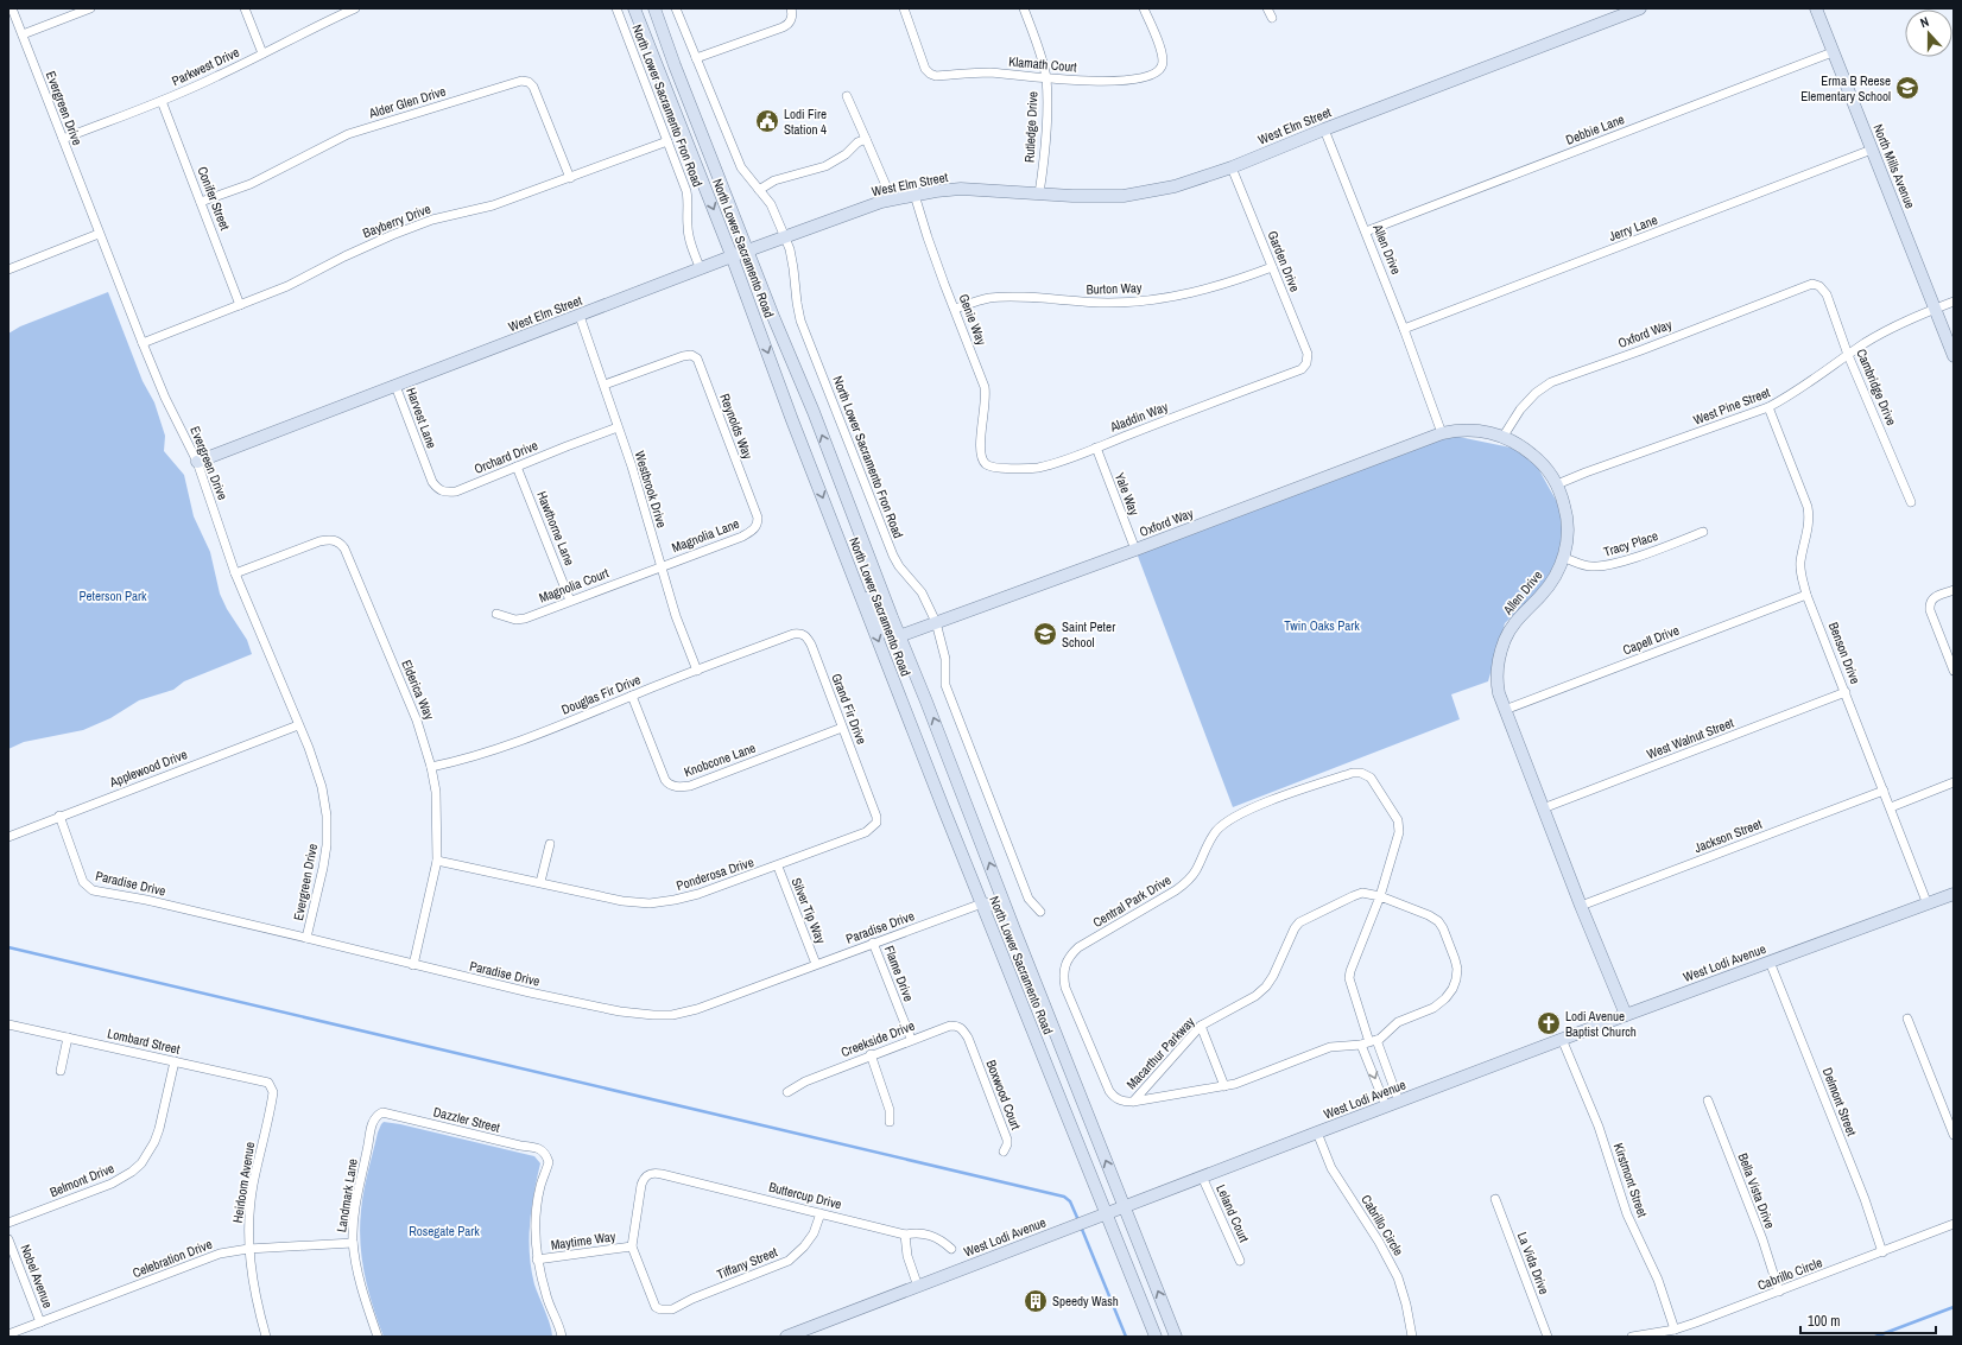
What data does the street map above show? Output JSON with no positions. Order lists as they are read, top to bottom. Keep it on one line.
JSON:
{"streets":{"main road":["West Elm Street","North Mills Avenue","North Lower Sacramento Road","Allen Drive","Oxford Way","West Lodi Avenue"],"street":["Klamath Court","Parkwest Drive","Alder Glen Drive","North Lower Sacramento Fron Road","Evergreen Drive","Rutledge Drive","Debbie Lane","Conifer Street","Bayberry Drive","Jerry Lane","Garden Drive","Burton Way","Genie Way","Cambridge Drive","West Pine Street","Aladdin Way","Harvest Lane","Reynolds Way","Orchard Drive","Westbrook Drive","Yale Way","Hawthorne Lane","Magnolia Lane","Tracy Place","Magnolia Court","Capell Drive","Benson Drive","Elderica Way","Douglas Fir Drive","Grand Fir Drive","West Walnut Street","Knobcone Lane","Applewood Drive","Jackson Street","Ponderosa Drive","Paradise Drive","Central Park Drive","Silver Tip Way","Flame Drive","Creekside Drive","Lombard Street","Macarthur Parkway","Boxwood Court","Delmont Street","Dazzler Street","Belmont Drive","Kirstmont Street","Heirloom Avenue","Bella Vista Drive","Landmark Lane","Buttercup Drive","Leland Court","Cabrillo Circle","Maytime Way","Celebration Drive","Tiffany Street","La Vida Drive","Nobel Avenue"]},"crossings":[["Klamath Court","Rutledge Drive"],["Parkwest Drive","Evergreen Drive"],["Parkwest Drive","Conifer Street"],["Alder Glen Drive","Conifer Street"],["Alder Glen Drive","Bayberry Drive"],["North Lower Sacramento Fron Road","West Elm Street"],["North Lower Sacramento Fron Road","Bayberry Drive"],["North Lower Sacramento Fron Road","Oxford Way"],["Evergreen Drive","West Elm Street"],["Evergreen Drive","Bayberry Drive"],["Evergreen Drive","Elderica Way"],["Evergreen Drive","Applewood Drive"],["Evergreen Drive","Paradise Drive"],["West Elm Street","Rutledge Drive"],["West Elm Street","North Lower Sacramento Road"],["West Elm Street","Allen Drive"],["West Elm Street","Garden Drive"],["West Elm Street","Genie Way"],["West Elm Street","Harvest Lane"],["West Elm Street","Westbrook Drive"],["Debbie Lane","North Mills Avenue"],["Debbie Lane","Allen Drive"],["North Mills Avenue","Jerry Lane"],["North Mills Avenue","West Pine Street"],["Conifer Street","Bayberry Drive"],["Jerry Lane","Allen Drive"],["North Lower Sacramento Road","Oxford Way"],["North Lower Sacramento Road","Paradise Drive"],["North Lower Sacramento Road","West Lodi Avenue"],["Allen Drive","Oxford Way"],["Allen Drive","West Pine Street"],["Allen Drive","Tracy Place"],["Allen Drive","Capell Drive"],["Allen Drive","West Walnut Street"],["Allen Drive","Jackson Street"],["Allen Drive","West Lodi Avenue"],["Garden Drive","Burton Way"],["Garden Drive","Aladdin Way"],["Burton Way","Genie Way"],["Genie Way","Aladdin Way"],["Oxford Way","Cambridge Drive"],["Oxford Way","Yale Way"],["Cambridge Drive","West Pine Street"],["West Pine Street","Benson Drive"],["Aladdin Way","Yale Way"],["Harvest Lane","Orchard Drive"],["Reynolds Way","Westbrook Drive"],["Reynolds Way","Magnolia Lane"],["Orchard Drive","Westbrook Drive"],["Orchard Drive","Hawthorne Lane"],["Westbrook Drive","Magnolia Lane"],["Westbrook Drive","Magnolia Court"],["Westbrook Drive","Douglas Fir Drive"],["Hawthorne Lane","Magnolia Court"],["Magnolia Lane","Magnolia Court"],["Capell Drive","Benson Drive"],["Benson Drive","West Walnut Street"],["Benson Drive","Jackson Street"],["Benson Drive","West Lodi Avenue"],["Elderica Way","Douglas Fir Drive"],["Elderica Way","Ponderosa Drive"],["Elderica Way","Paradise Drive"],["Douglas Fir Drive","Grand Fir Drive"],["Douglas Fir Drive","Knobcone Lane"],["Grand Fir Drive","Knobcone Lane"],["Grand Fir Drive","Ponderosa Drive"],["Applewood Drive","Paradise Drive"],["Ponderosa Drive","Silver Tip Way"],["Paradise Drive","Silver Tip Way"],["Paradise Drive","Flame Drive"],["Central Park Drive","West Lodi Avenue"],["Central Park Drive","Macarthur Parkway"],["West Lodi Avenue","Delmont Street"],["West Lodi Avenue","Kirstmont Street"],["West Lodi Avenue","Leland Court"],["West Lodi Avenue","Cabrillo Circle"],["Flame Drive","Creekside Drive"],["Creekside Drive","Boxwood Court"],["Lombard Street","Belmont Drive"],["Lombard Street","Heirloom Avenue"],["Delmont Street","Cabrillo Circle"],["Dazzler Street","Landmark Lane"],["Dazzler Street","Maytime Way"],["Kirstmont Street","Cabrillo Circle"],["Heirloom Avenue","Celebration Drive"],["Bella Vista Drive","Cabrillo Circle"],["Landmark Lane","Celebration Drive"],["Buttercup Drive","Maytime Way"],["Buttercup Drive","Tiffany Street"],["Maytime Way","Tiffany Street"],["Celebration Drive","Nobel Avenue"]],"parks":["Peterson Park","Twin Oaks Park","Rosegate Park"],"places":{"school or university":["Erma B Reese Elementary School","Saint Peter School"],"public building":["Lodi Fire Station 4"],"church":["Lodi Avenue Baptist Church"],"building":["Speedy Wash"]},"scale_bar":"100 m","north":"top"}
